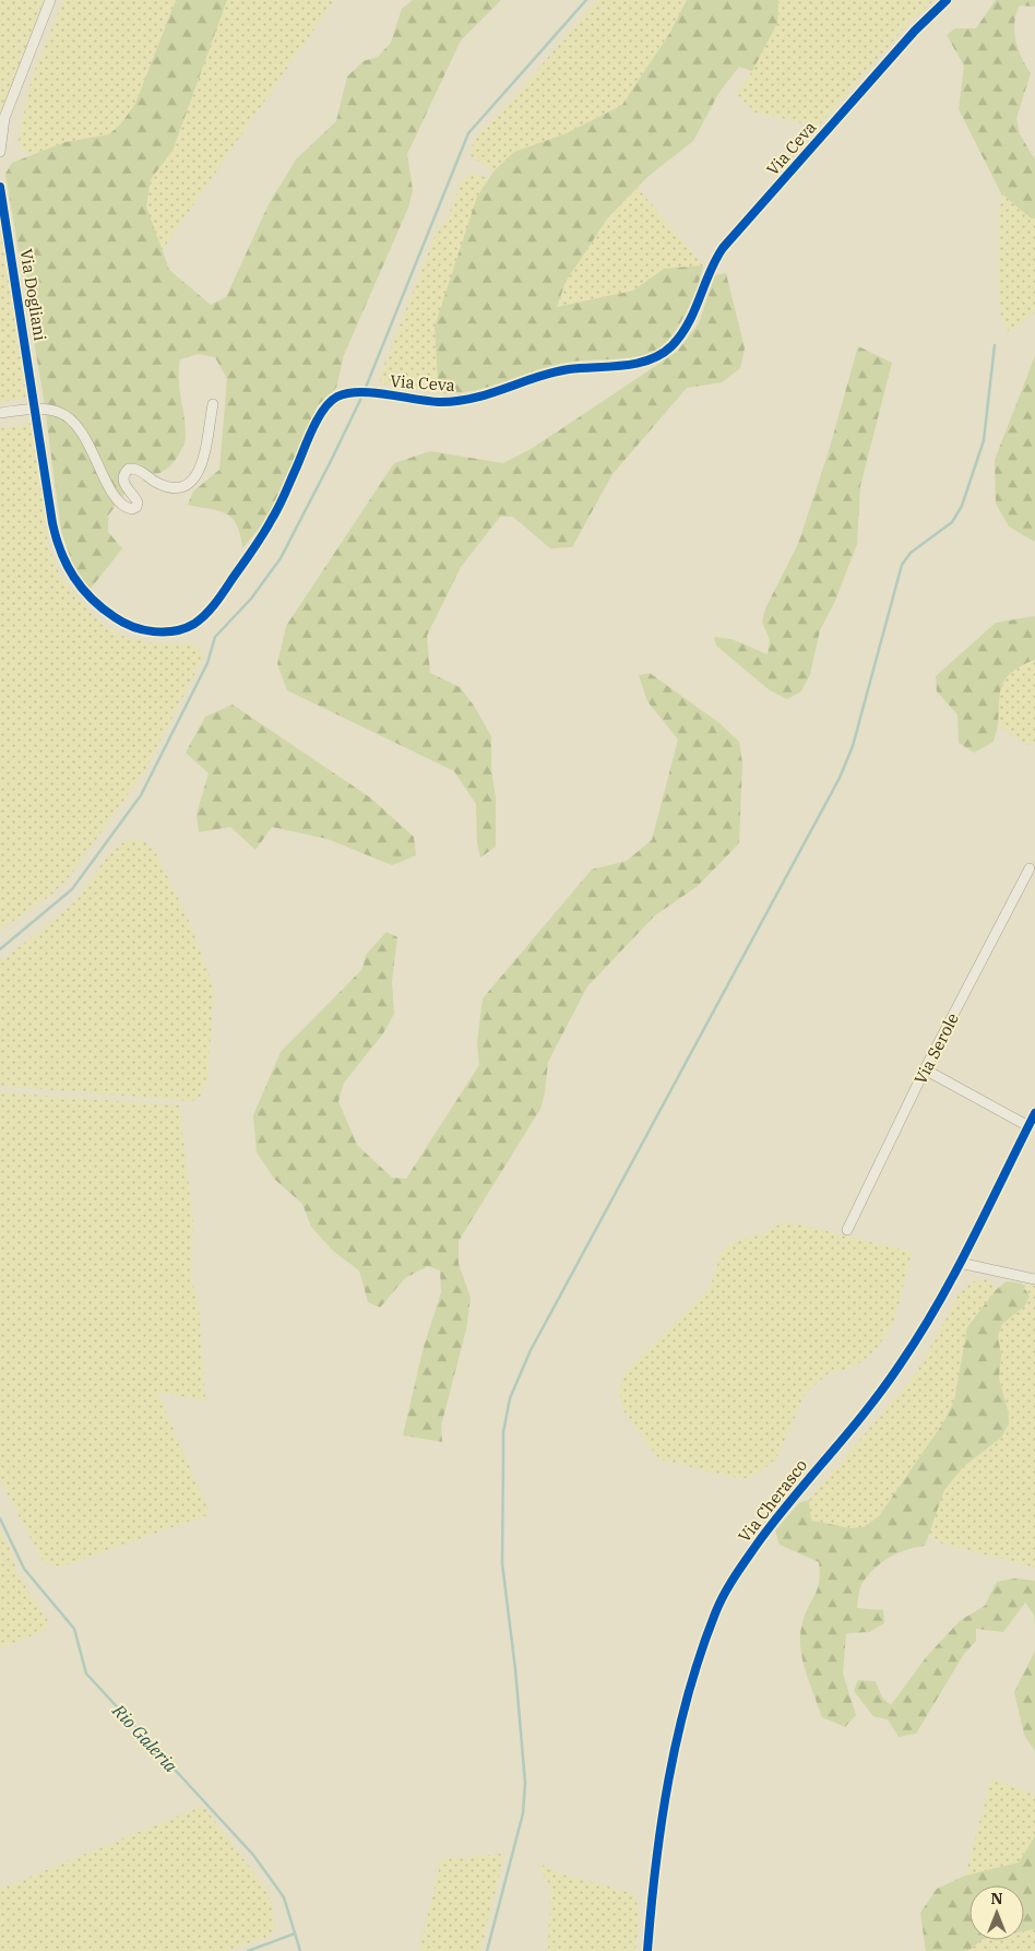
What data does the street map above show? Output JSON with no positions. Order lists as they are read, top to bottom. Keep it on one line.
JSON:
{"streets":{"street":["Via Ceva","Via Dogliani","Via Serole","Via Cherasco"]},"crossings":[["Via Ceva","Via Dogliani"]],"water":["Rio Galeria"],"north":"top"}
